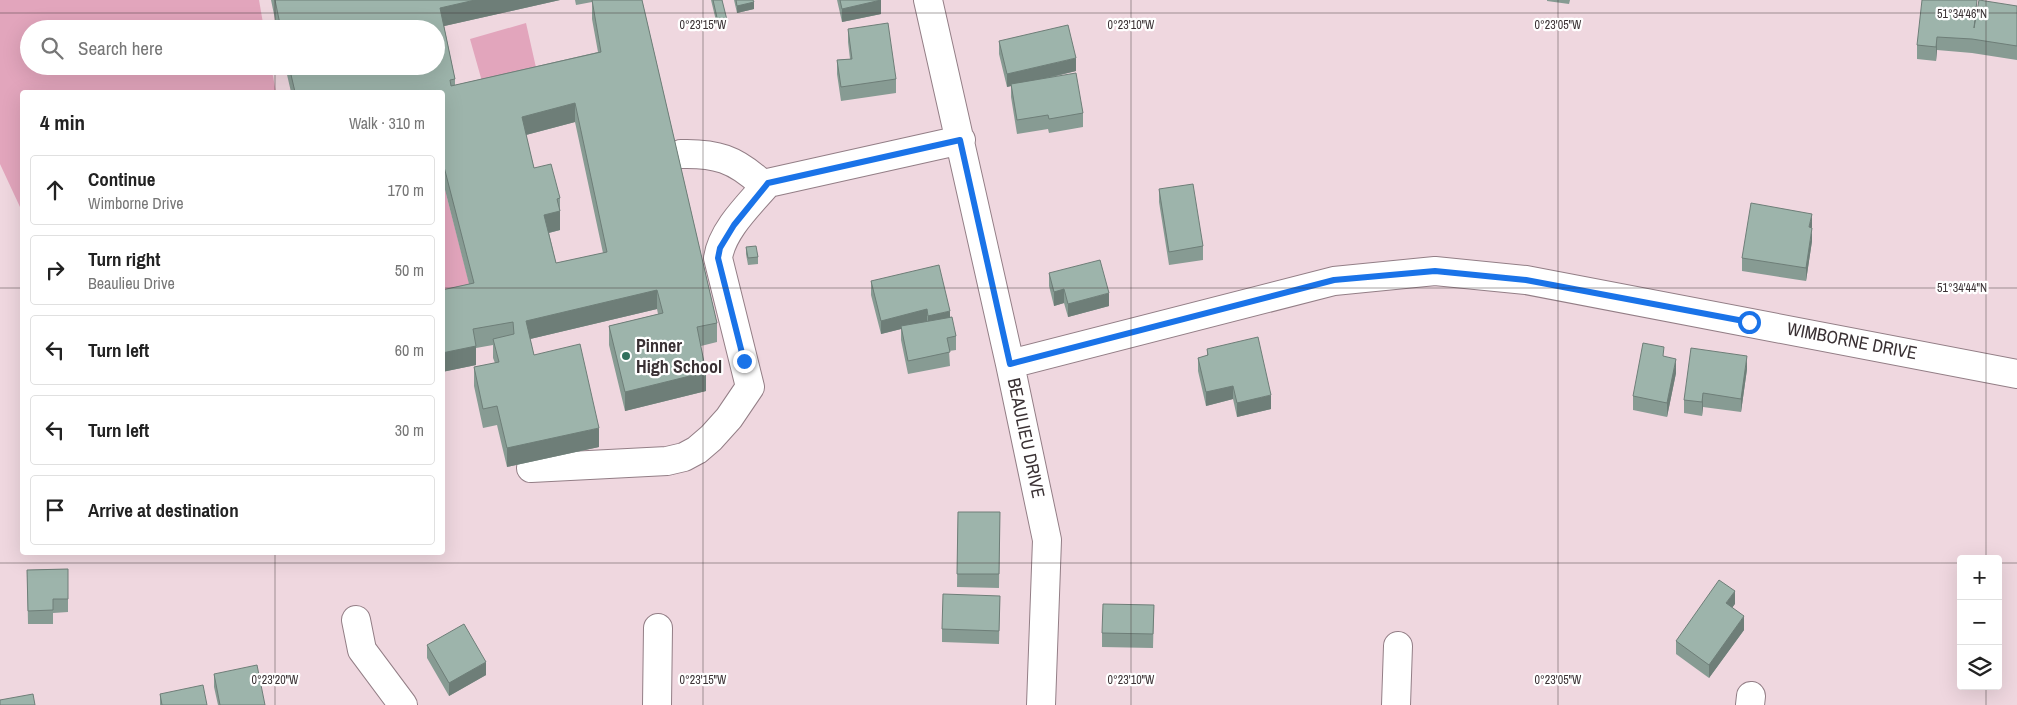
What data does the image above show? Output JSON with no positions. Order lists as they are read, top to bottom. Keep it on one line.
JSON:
{"streets":{"street":["WIMBORNE DRIVE","BEAULIEU DRIVE"]},"crossings":[["WIMBORNE DRIVE","BEAULIEU DRIVE"]],"places":["Pinner High School"],"page":{"search":"Search here","heading":["4 min","Walk · 310 m"],"list":[["Continue","Wimborne Drive","170 m"],["Turn right","Beaulieu Drive","50 m"],["Turn left","60 m"],["Turn left","30 m"],"Arrive at destination"],"map_buttons":["+","−"]},"coordinates":["51°34'46\"N","0°23'15\"W","0°23'10\"W","0°23'05\"W","51°34'44\"N","0°23'20\"W"]}
